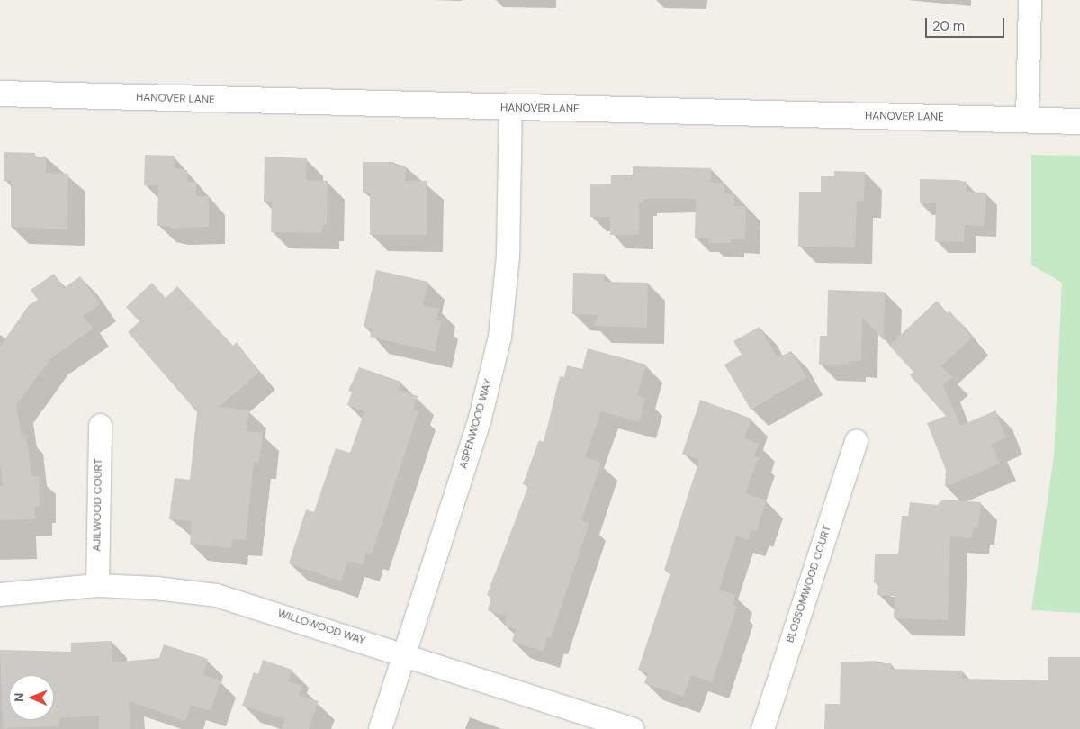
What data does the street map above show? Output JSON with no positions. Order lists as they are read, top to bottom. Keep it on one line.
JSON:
{"streets":{"street":["HANOVER LANE","ASPENWOOD WAY","AJILWOOD COURT","BLOSSOMWOOD COURT","WILLOWOOD WAY"]},"crossings":[["HANOVER LANE","ASPENWOOD WAY"],["ASPENWOOD WAY","WILLOWOOD WAY"],["AJILWOOD COURT","WILLOWOOD WAY"]],"scale_bar":"20 m","north":"left"}
